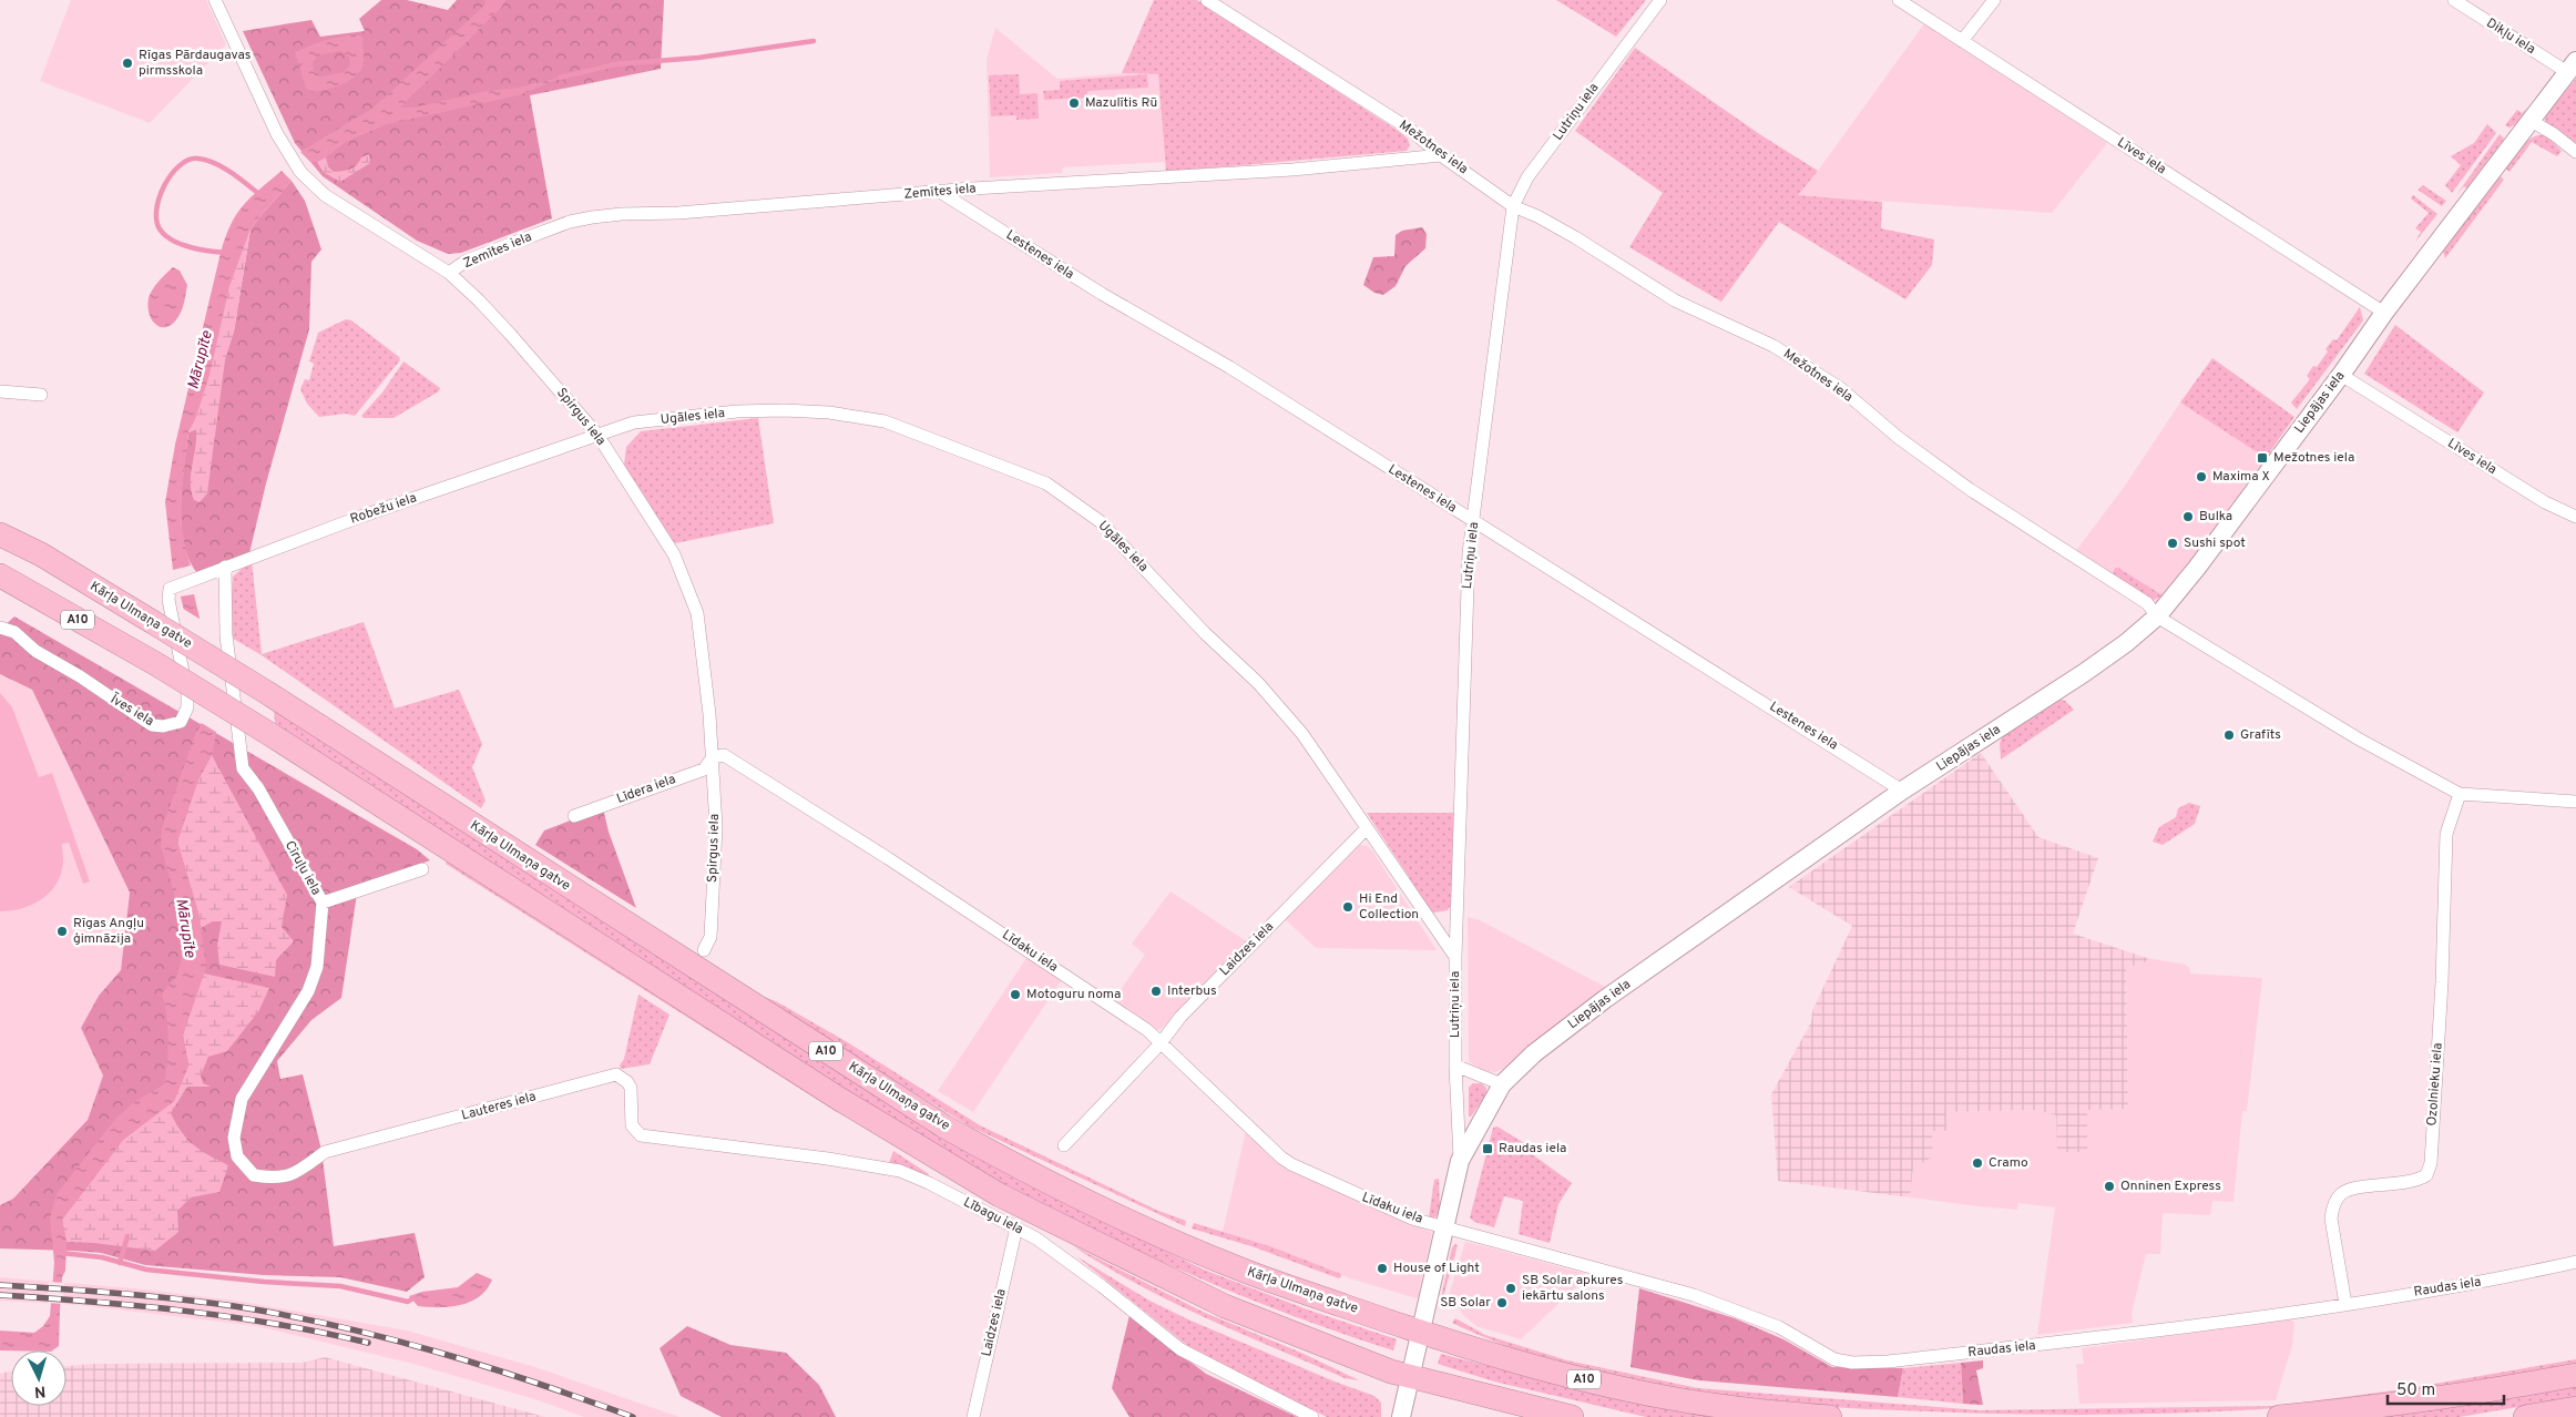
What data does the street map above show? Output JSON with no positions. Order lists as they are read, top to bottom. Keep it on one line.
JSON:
{"streets":{"highway":["Kārļa Ulmaņa gatve","A10"],"street":["Dikļu iela","Lutriņu iela","Mežotnes iela","Līves iela","Zemītes iela","Lestenes iela","Liepājas iela","Spirgus iela","Ugāles iela","Robežu iela","Īves iela","Līdera iela","Cīruļu iela","Laidzes iela","Līdaku iela","Ozolnieku iela","Lauteres iela","Lībagu iela","Raudas iela"]},"crossings":[["Dikļu iela","Liepājas iela"],["Lutriņu iela","Mežotnes iela"],["Lutriņu iela","Lestenes iela"],["Lutriņu iela","Liepājas iela"],["Lutriņu iela","Ugāles iela"],["Mežotnes iela","Zemītes iela"],["Mežotnes iela","Liepājas iela"],["Mežotnes iela","Ozolnieku iela"],["Līves iela","Liepājas iela"],["Zemītes iela","Lestenes iela"],["Zemītes iela","Spirgus iela"],["Lestenes iela","Liepājas iela"],["Liepājas iela","Kārļa Ulmaņa gatve"],["Liepājas iela","A10"],["Liepājas iela","Līdaku iela"],["Liepājas iela","Raudas iela"],["Spirgus iela","Ugāles iela"],["Spirgus iela","Robežu iela"],["Spirgus iela","Līdera iela"],["Spirgus iela","Līdaku iela"],["Ugāles iela","Robežu iela"],["Ugāles iela","Laidzes iela"],["Robežu iela","Īves iela"],["Robežu iela","Cīruļu iela"],["Līdera iela","Līdaku iela"],["Cīruļu iela","Lauteres iela"],["Laidzes iela","Līdaku iela"],["Laidzes iela","Lībagu iela"],["Līdaku iela","Raudas iela"],["Ozolnieku iela","Raudas iela"],["Lauteres iela","Lībagu iela"]],"water":["Mārupīte"],"places":{"other":["Rīgas Pārdaugavas pirmsskola","Mazulītis Rū","Maxima X","Bulka","Sushi spot","Grafīts","Hi End Collection","Rīgas Angļu ģimnāzija","Interbus","Motoguru noma","Cramo","Onninen Express","House of Light","SB Solar apkures iekārtu salons","SB Solar"],"transit":["Mežotnes iela","Raudas iela"]},"scale_bar":"50 m","north":"bottom"}
